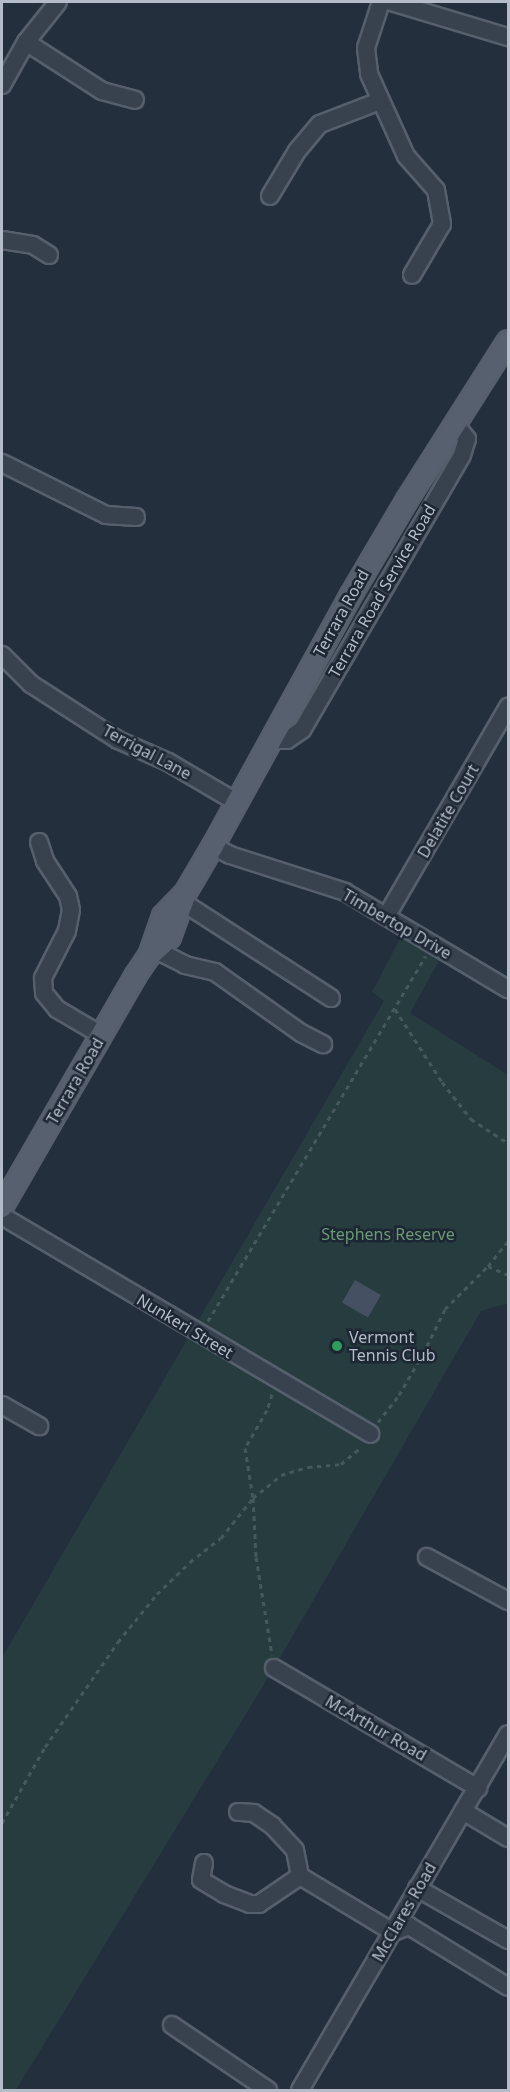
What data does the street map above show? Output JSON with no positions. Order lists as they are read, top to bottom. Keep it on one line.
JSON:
{"streets":{"main road":["Terrara Road"],"street":["Terrigal Lane","Delatite Court","Timbertop Drive","Nunkeri Street","McArthur Road","McClares Road"]},"crossings":[["Terrara Road","Terrigal Lane"],["Terrara Road","Timbertop Drive"],["Delatite Court","Timbertop Drive"],["McArthur Road","McClares Road"]],"parks":["Stephens Reserve"],"places":["Vermont Tennis Club"]}
